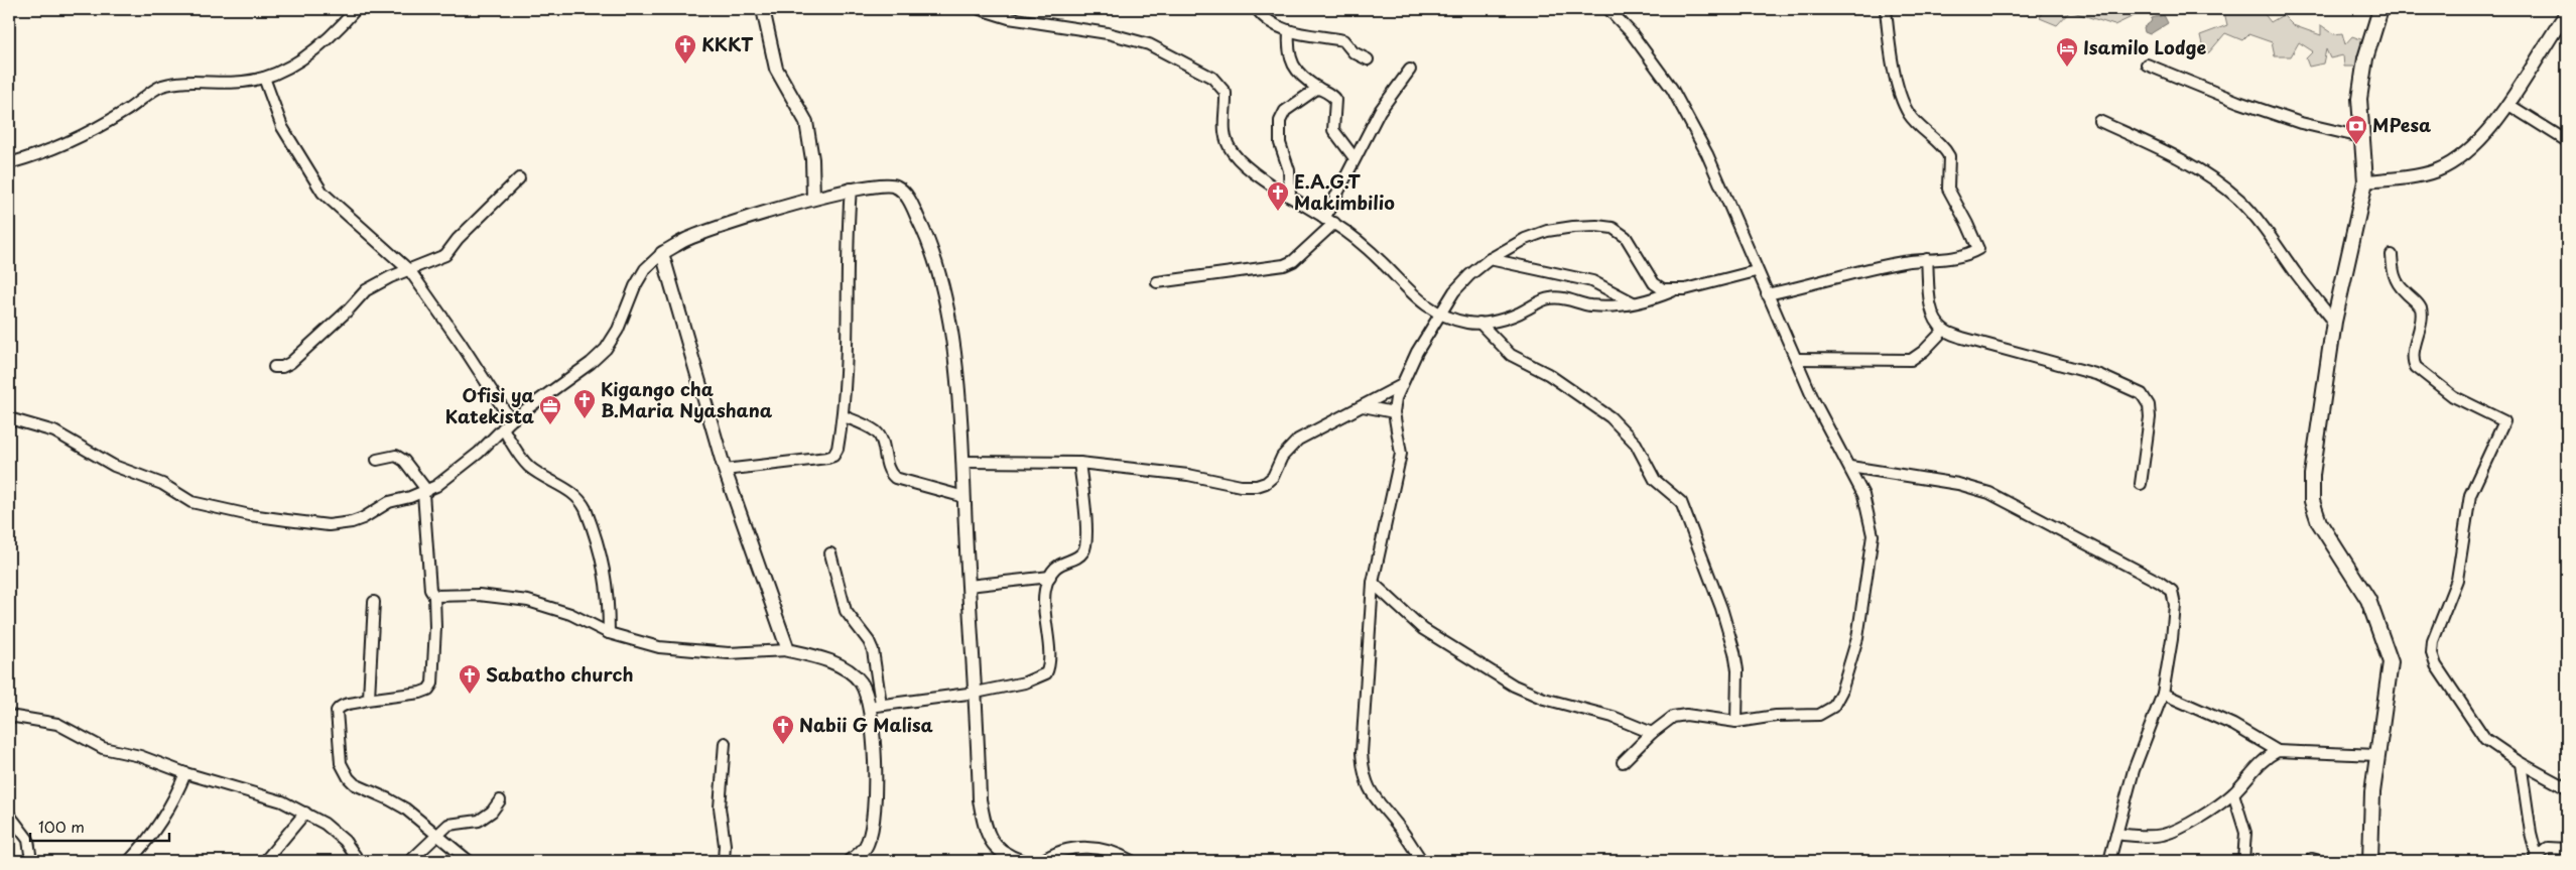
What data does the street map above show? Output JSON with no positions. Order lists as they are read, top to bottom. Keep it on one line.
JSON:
{"places":{"church":["KKKT","E.A.G.T Makimbilio","Kigango cha B.Maria Nyashana","Sabatho church","Nabii G Malisa"],"hotel":["Isamilo Lodge"],"bank":["MPesa"],"office":["Ofisi ya Katekista"]},"scale_bar":"100 m"}
